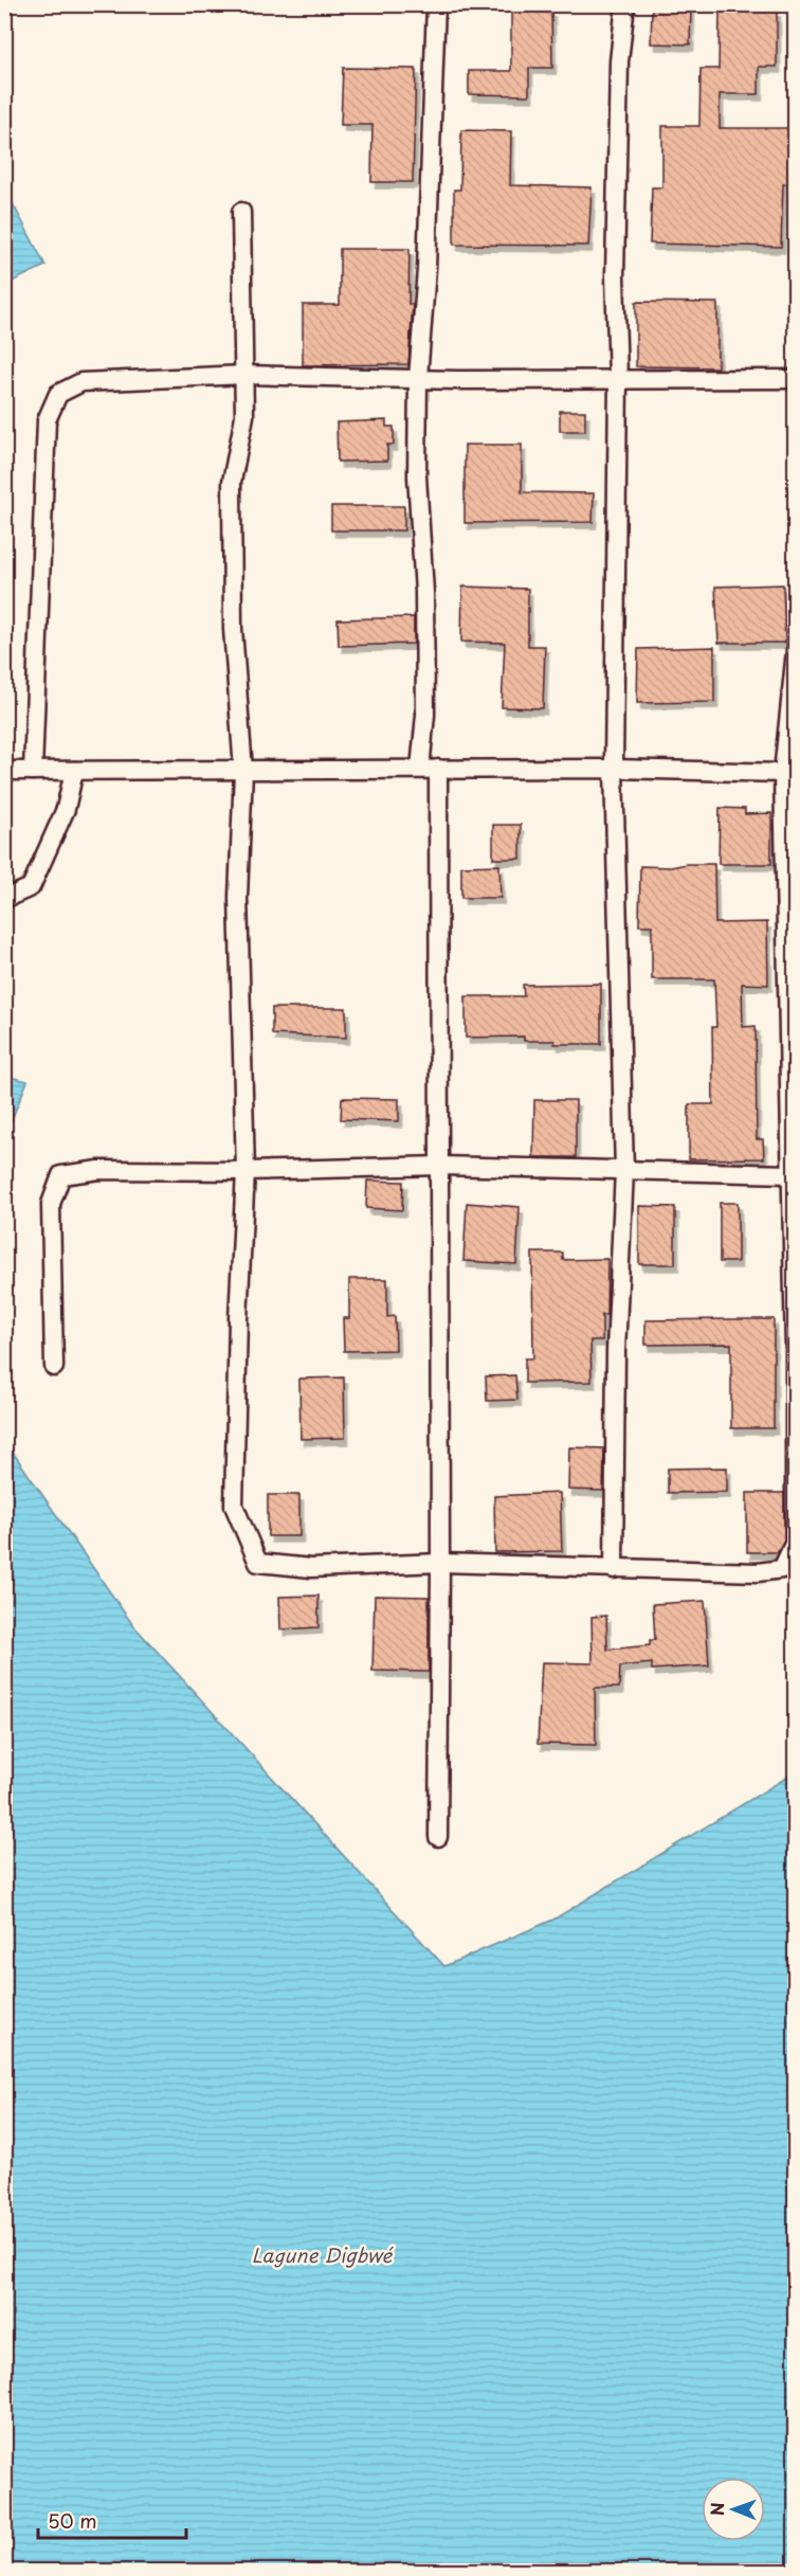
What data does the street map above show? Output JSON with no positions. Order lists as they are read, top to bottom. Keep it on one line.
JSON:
{"water":["Lagune Digbwé"],"scale_bar":"50 m","north":"left"}
